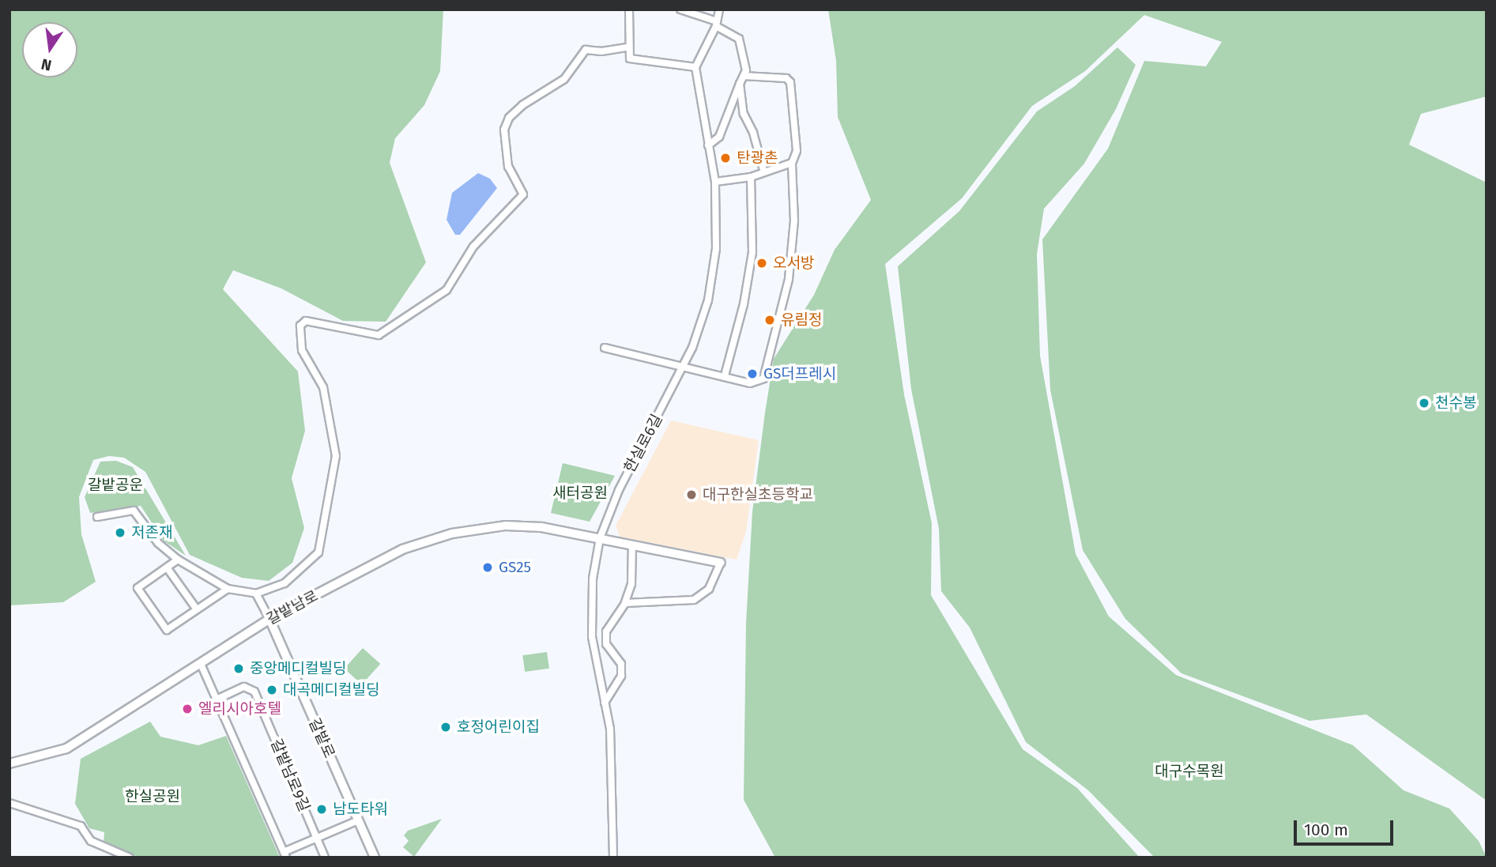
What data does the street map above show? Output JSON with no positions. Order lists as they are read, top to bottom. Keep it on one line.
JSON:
{"streets":{"main road":["갈밭남로","갈밭로"],"street":["한실로6길","갈밭남로9길"]},"crossings":[["한실로6길","갈밭남로"],["갈밭남로","갈밭로"]],"parks":["갈밭공운","새터공원","대구수목원","한실공원"],"places":["탄광촌","오서방","유림정","GS더프레시","천수봉","대구한실초등학교","저존재","GS25","중앙메디컬빌딩","대곡메디컬빌딩","엘리시아호텔","호정어린이집","남도타워"],"scale_bar":"100 m","north":"bottom"}
